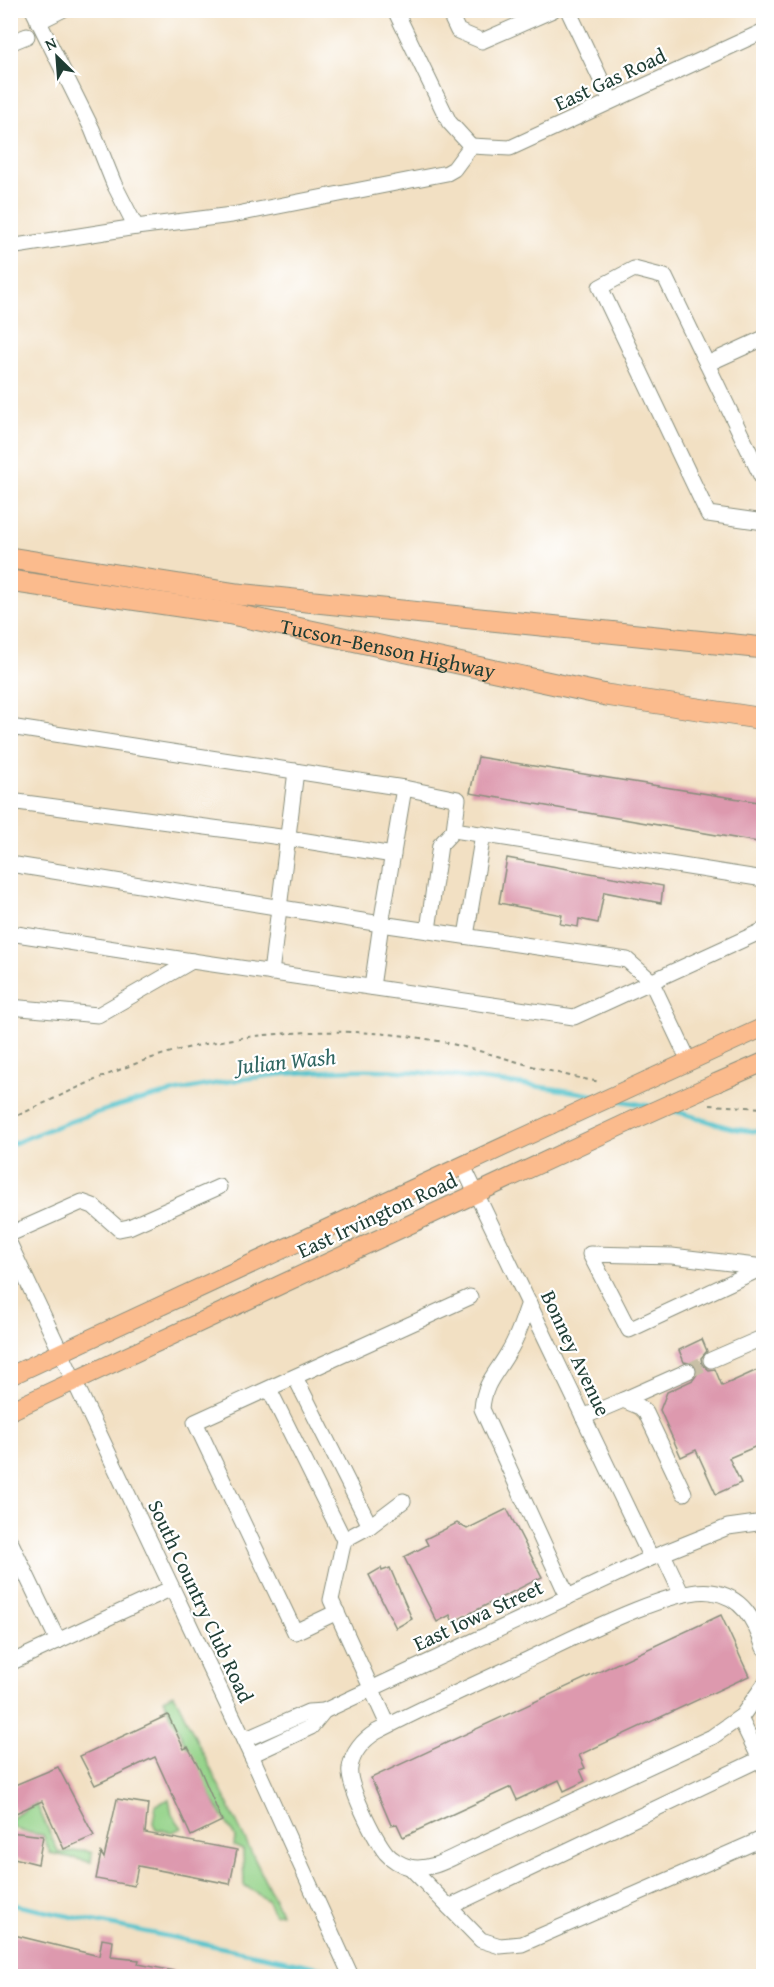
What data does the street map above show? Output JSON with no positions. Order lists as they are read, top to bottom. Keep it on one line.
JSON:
{"streets":{"highway":["Tucson–Benson Highway"],"main road":["East Irvington Road"],"street":["East Gas Road","Bonney Avenue","South Country Club Road","East Iowa Street"]},"crossings":[["East Irvington Road","Bonney Avenue"],["East Irvington Road","South Country Club Road"],["Bonney Avenue","East Iowa Street"],["South Country Club Road","East Iowa Street"]],"water":["Julian Wash"],"north":"top left"}
